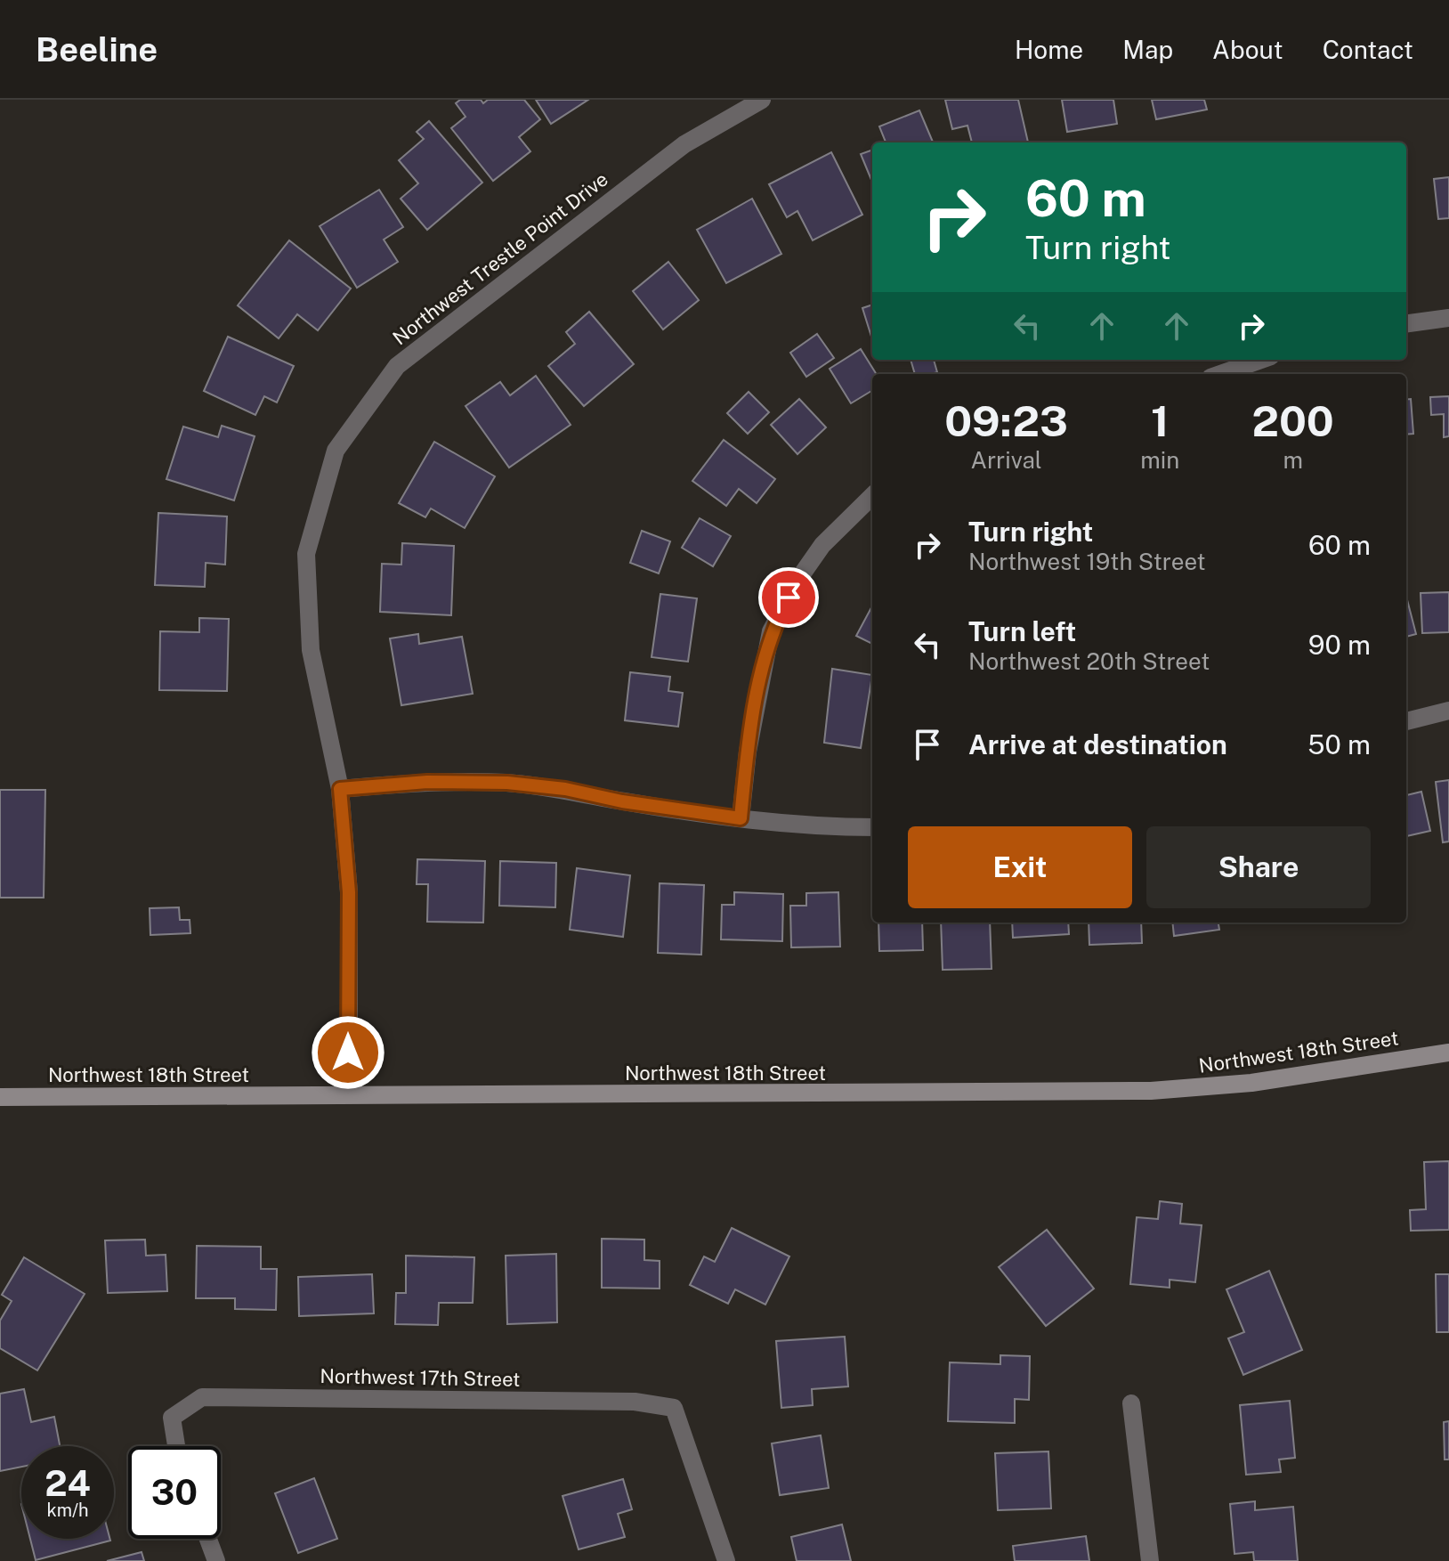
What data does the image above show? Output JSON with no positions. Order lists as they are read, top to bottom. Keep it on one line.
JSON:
{"streets":{"street":["Northwest Trestle Point Drive","Northwest 18th Street","Northwest 17th Street"]},"crossings":[["Northwest Trestle Point Drive","Northwest 18th Street"]],"page":{"header":"Beeline","nav":["Home","Map","About","Contact"],"turn":["60 m","Turn right"],"eta":["09:23","Arrival","1","min","200","m"],"list":[{"name":"Turn right","note":"Northwest 19th Street","value":"60 m"},{"name":"Turn left","note":"Northwest 20th Street","value":"90 m"},{"name":"Arrive at destination","value":"50 m"}],"buttons":["Exit","Share"],"speed":"24 km/h","limit":"30"}}
